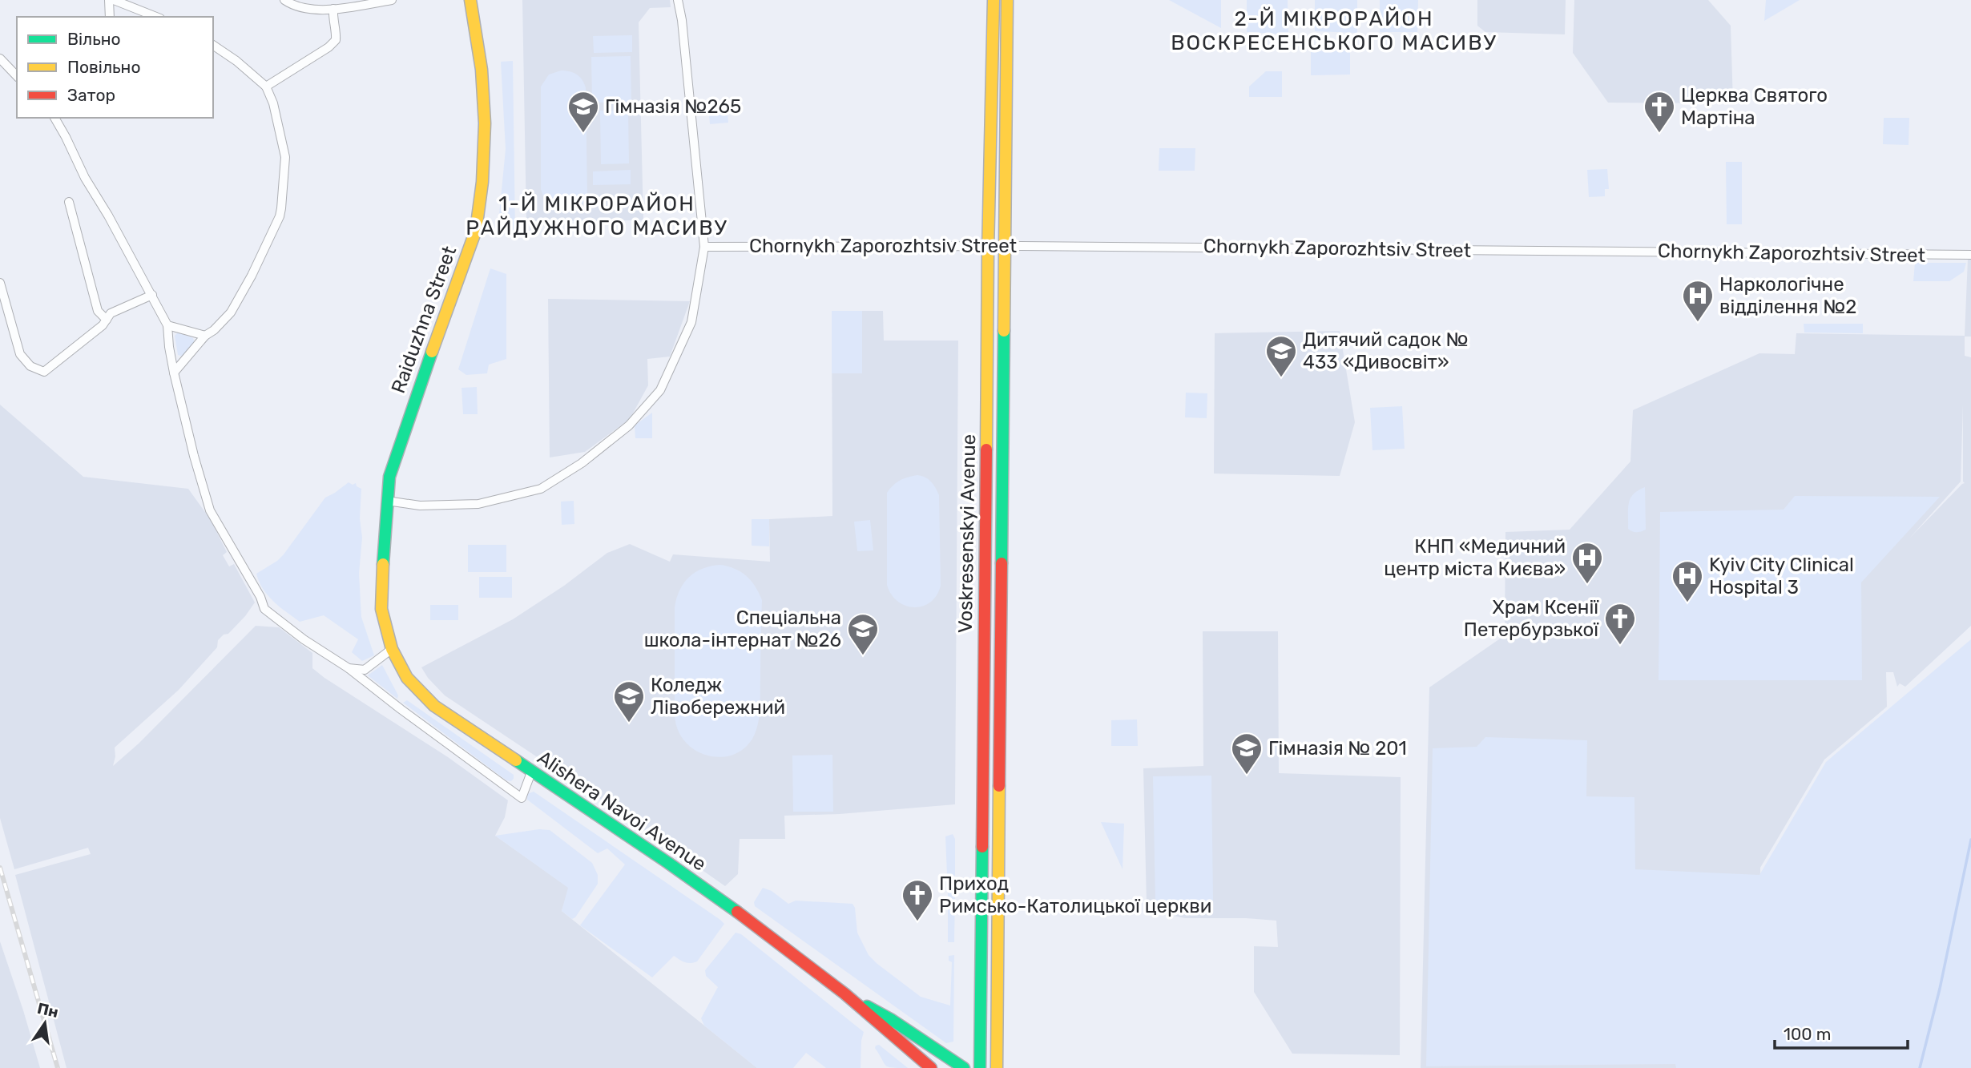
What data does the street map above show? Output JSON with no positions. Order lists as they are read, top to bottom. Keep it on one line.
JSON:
{"streets":{"main road":["Raiduzhna Street","Voskresenskyi Avenue","Alishera Navoi Avenue"],"street":["Chornykh Zaporozhtsiv Street"]},"crossings":[["Chornykh Zaporozhtsiv Street","Voskresenskyi Avenue"],["Raiduzhna Street","Alishera Navoi Avenue"]],"districts":["2-Й МІКРОРАЙОН ВОСКРЕСЕНСЬКОГО МАСИВУ","1-Й МІКРОРАЙОН РАЙДУЖНОГО МАСИВУ"],"places":{"school or university":["Гімназія №265","Дитячий садок № 433 «Дивосвіт»","Спеціальна школа-інтернат №26","Коледж Лівобережний","Гімназія № 201"],"church":["Церква Святого Мартіна","Храм Ксенії Петербурзької","Приход Римсько-Католицької церкви"],"hospital":["Наркологічне відділення №2","КНП «Медичний центр міста Києва»","Kyiv City Clinical Hospital 3"]},"legend":["Вільно","Повільно","Затор"],"scale_bar":"100 m","north":"top"}
